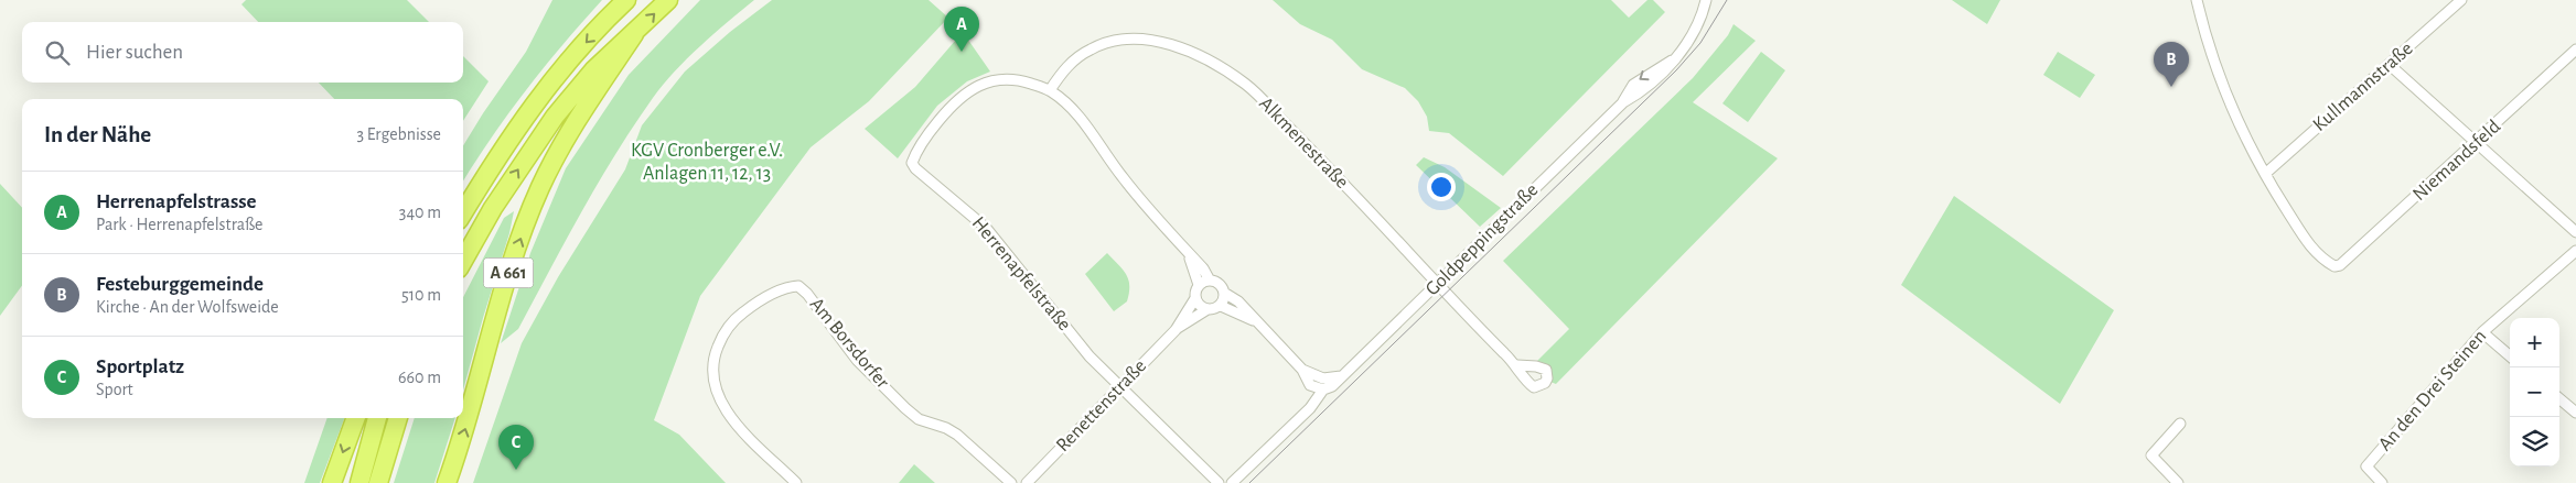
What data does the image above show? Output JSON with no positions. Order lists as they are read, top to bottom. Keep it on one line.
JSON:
{"streets":{"highway":["A 661"],"street":["Kullmannstraße","Alkmenestraße","Niemandsfeld","Goldpeppingstraße","Herrenapfelstraße","Am Borsdorfer","An den Drei Steinen","Renettenstraße"]},"crossings":[["Kullmannstraße","Niemandsfeld"],["Alkmenestraße","Goldpeppingstraße"],["Alkmenestraße","Herrenapfelstraße"],["Herrenapfelstraße","Renettenstraße"]],"parks":["KGV Cronberger e.V. Anlagen 11, 12, 13"],"page":{"pins":["A","B","C"],"search":"Hier suchen","heading":["In der Nähe","3 Ergebnisse"],"list":[{"mark":"A","name":"Herrenapfelstrasse","note":"Park · Herrenapfelstraße","value":"340 m"},{"mark":"B","name":"Festeburggemeinde","note":"Kirche · An der Wolfsweide","value":"510 m"},{"mark":"C","name":"Sportplatz","note":"Sport","value":"660 m"}],"map_buttons":["+","−"]}}
